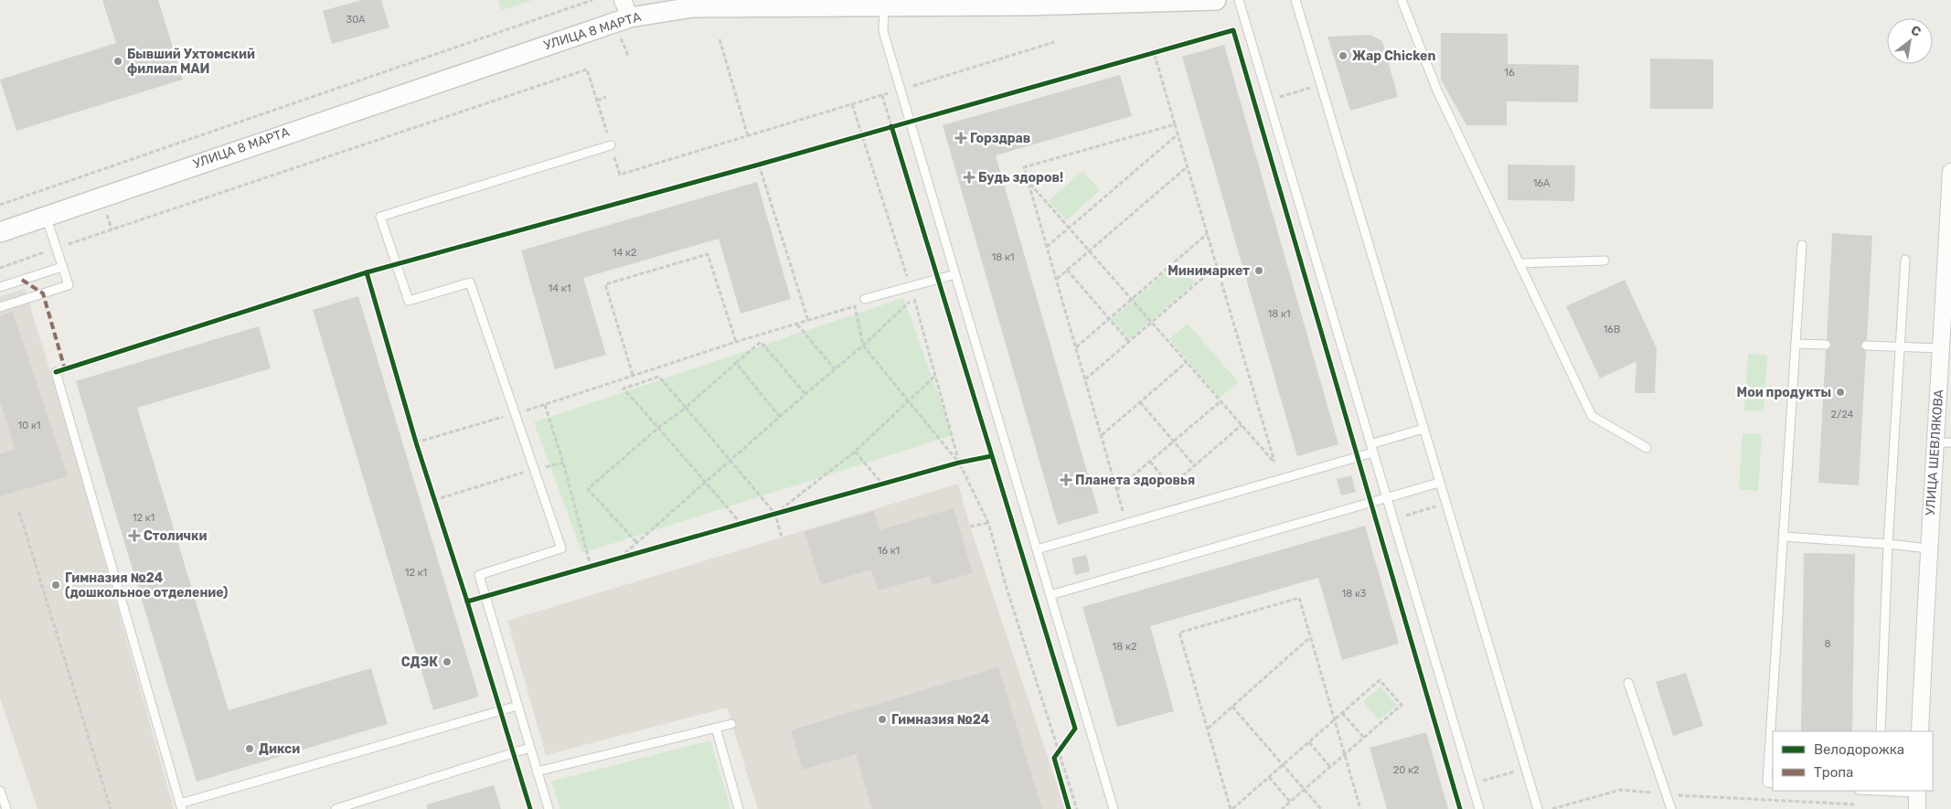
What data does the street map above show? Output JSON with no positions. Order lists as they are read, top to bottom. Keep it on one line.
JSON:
{"streets":{"street":["УЛИЦА 8 МАРТА","УЛИЦА ШЕВЛЯКОВА"]},"places":{"other":["Жар Chicken","Бывший Ухтомский филиал МАИ","Минимаркет","Мои продукты","Гимназия №24 (дошкольное отделение)","СДЭК","Гимназия №24","Дикси"],"health":["Горздрав","Будь здоров!","Планета здоровья","Столички"]},"house_numbers":["30А","16","16А","14 к2","18 к1","14 к1","18 к1","16В","2/24","10 к1","12 к1","16 к1","12 к1","18 к3","8","18 к2","20 к2"],"legend":["Велодорожка","Тропа"],"north":"top right"}
